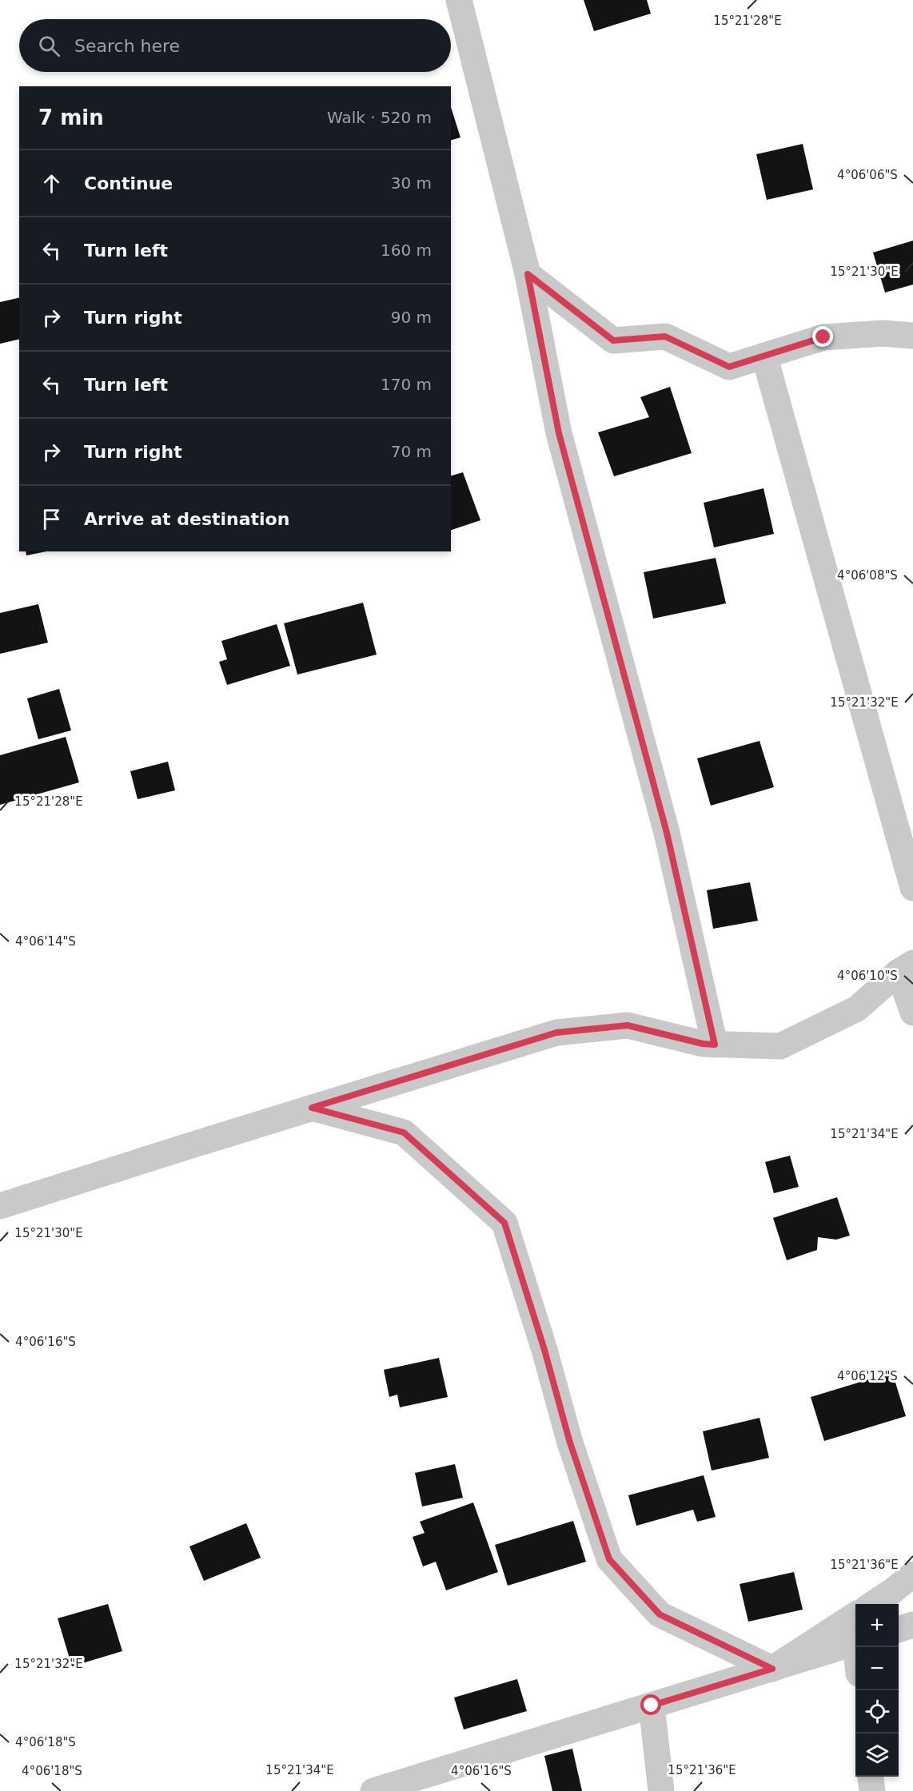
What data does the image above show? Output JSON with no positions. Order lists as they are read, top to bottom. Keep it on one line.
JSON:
{"page":{"search":"Search here","heading":["7 min","Walk · 520 m"],"list":[["Continue","30 m"],["Turn left","160 m"],["Turn right","90 m"],["Turn left","170 m"],["Turn right","70 m"],"Arrive at destination"],"map_buttons":["+","−"]},"coordinates":["15°21'28\"E","4°06'06\"S","15°21'30\"E","4°06'08\"S","15°21'32\"E","4°06'14\"S","4°06'10\"S","15°21'34\"E","4°06'16\"S","4°06'12\"S","15°21'36\"E","4°06'18\"S"]}
